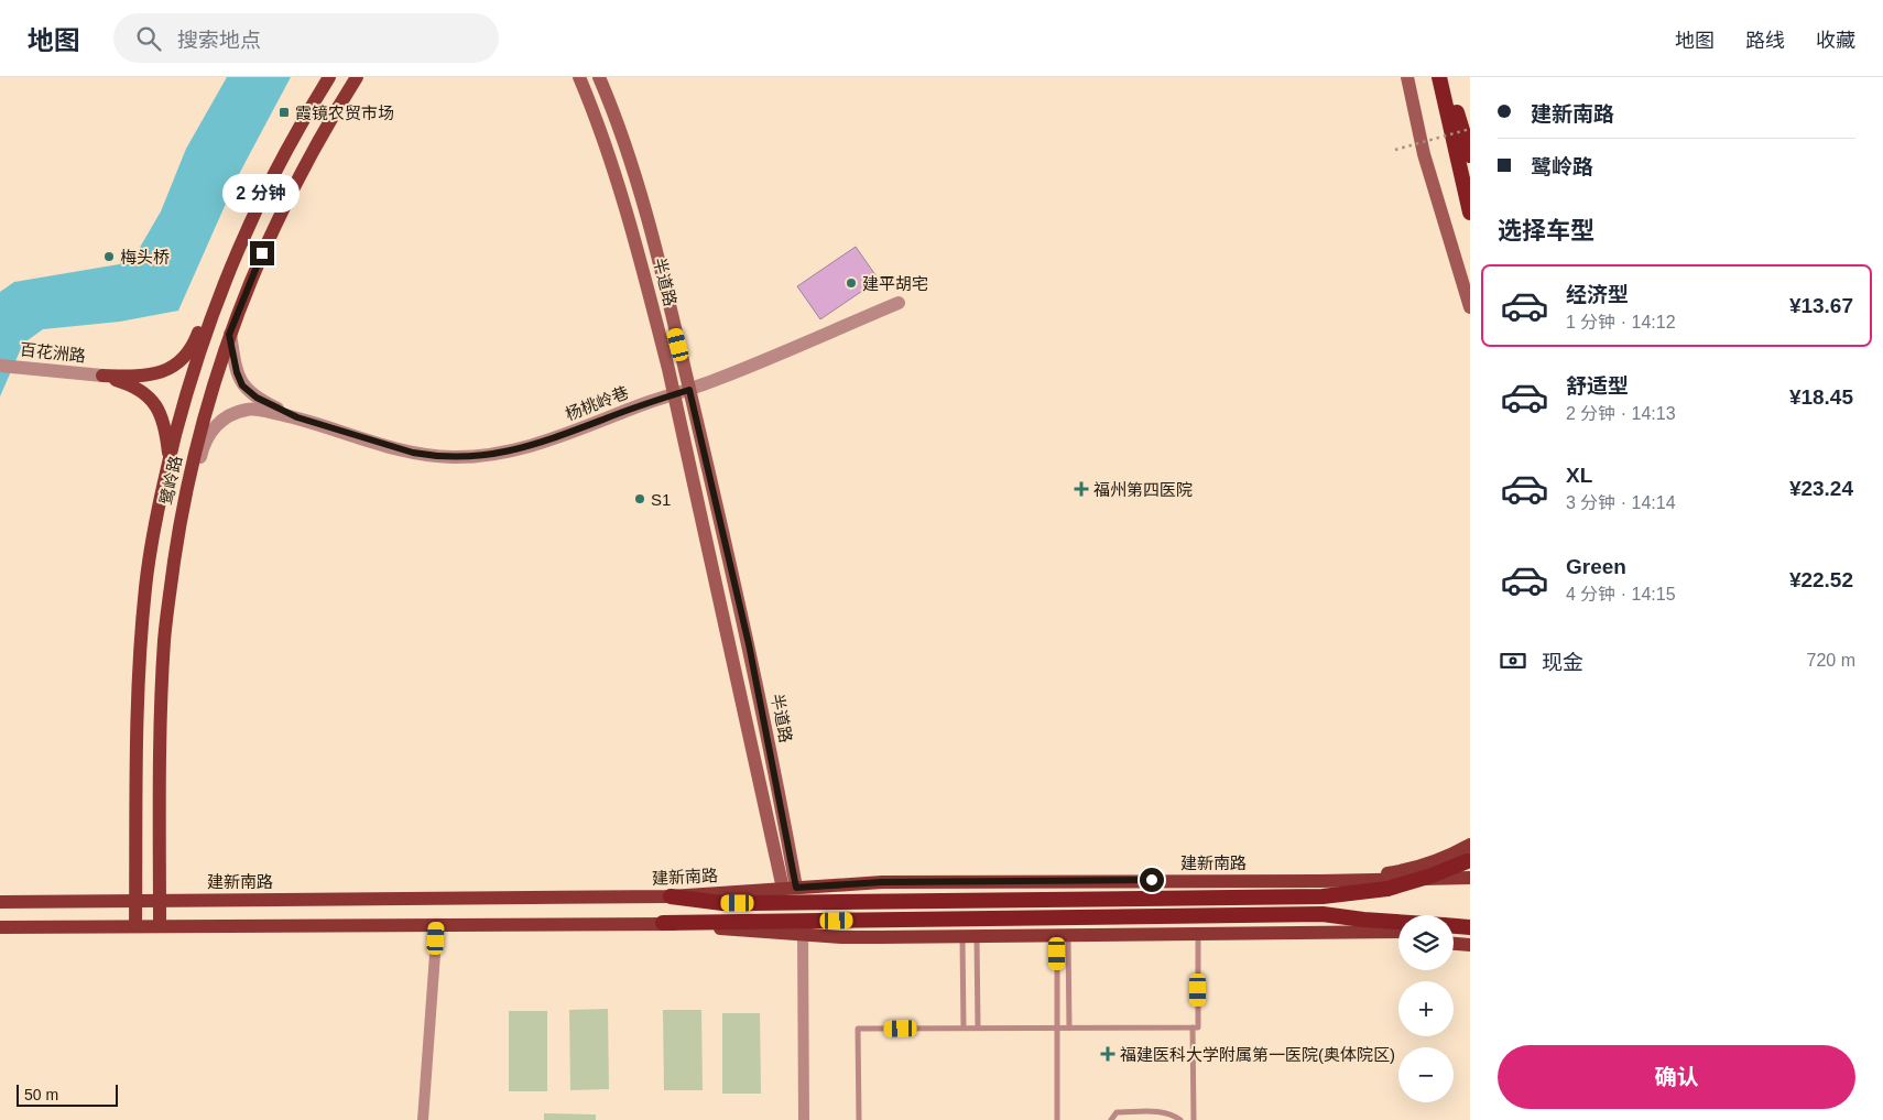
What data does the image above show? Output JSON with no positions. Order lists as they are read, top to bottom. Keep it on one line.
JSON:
{"streets":{"main road":["半道路","鹭岭路","建新南路"],"street":["百花洲路","杨桃岭巷"]},"crossings":[["半道路","杨桃岭巷"],["半道路","建新南路"],["鹭岭路","建新南路"]],"places":{"transit":["霞镜农贸市场"],"other":["梅头桥","建平胡宅","S1"],"health":["福州第四医院","福建医科大学附属第一医院(奥体院区)"]},"scale_bar":"50 m","page":{"header":"地图","search":"搜索地点","nav":["地图","路线","收藏"],"banner":["建新南路","鹭岭路"],"bubble":"2 分钟","heading":"选择车型","list":[{"name":"经济型","note":"1 分钟 · 14:12","value":"¥13.67"},{"name":"舒适型","note":"2 分钟 · 14:13","value":"¥18.45"},{"name":"XL","note":"3 分钟 · 14:14","value":"¥23.24"},{"name":"Green","note":"4 分钟 · 14:15","value":"¥22.52"}],"pay":["现金","720 m"],"map_buttons":["+","−"],"buttons":"确认","scale":"50 m"}}
